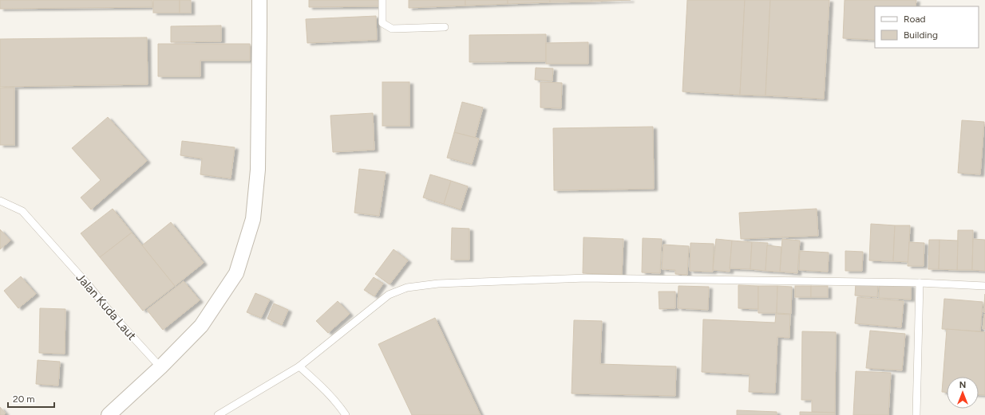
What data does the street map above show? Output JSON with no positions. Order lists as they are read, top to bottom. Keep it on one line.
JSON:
{"streets":{"lane":["Jalan Kuda Laut"]},"legend":["Road","Building"],"scale_bar":"20 m","north":"top"}
